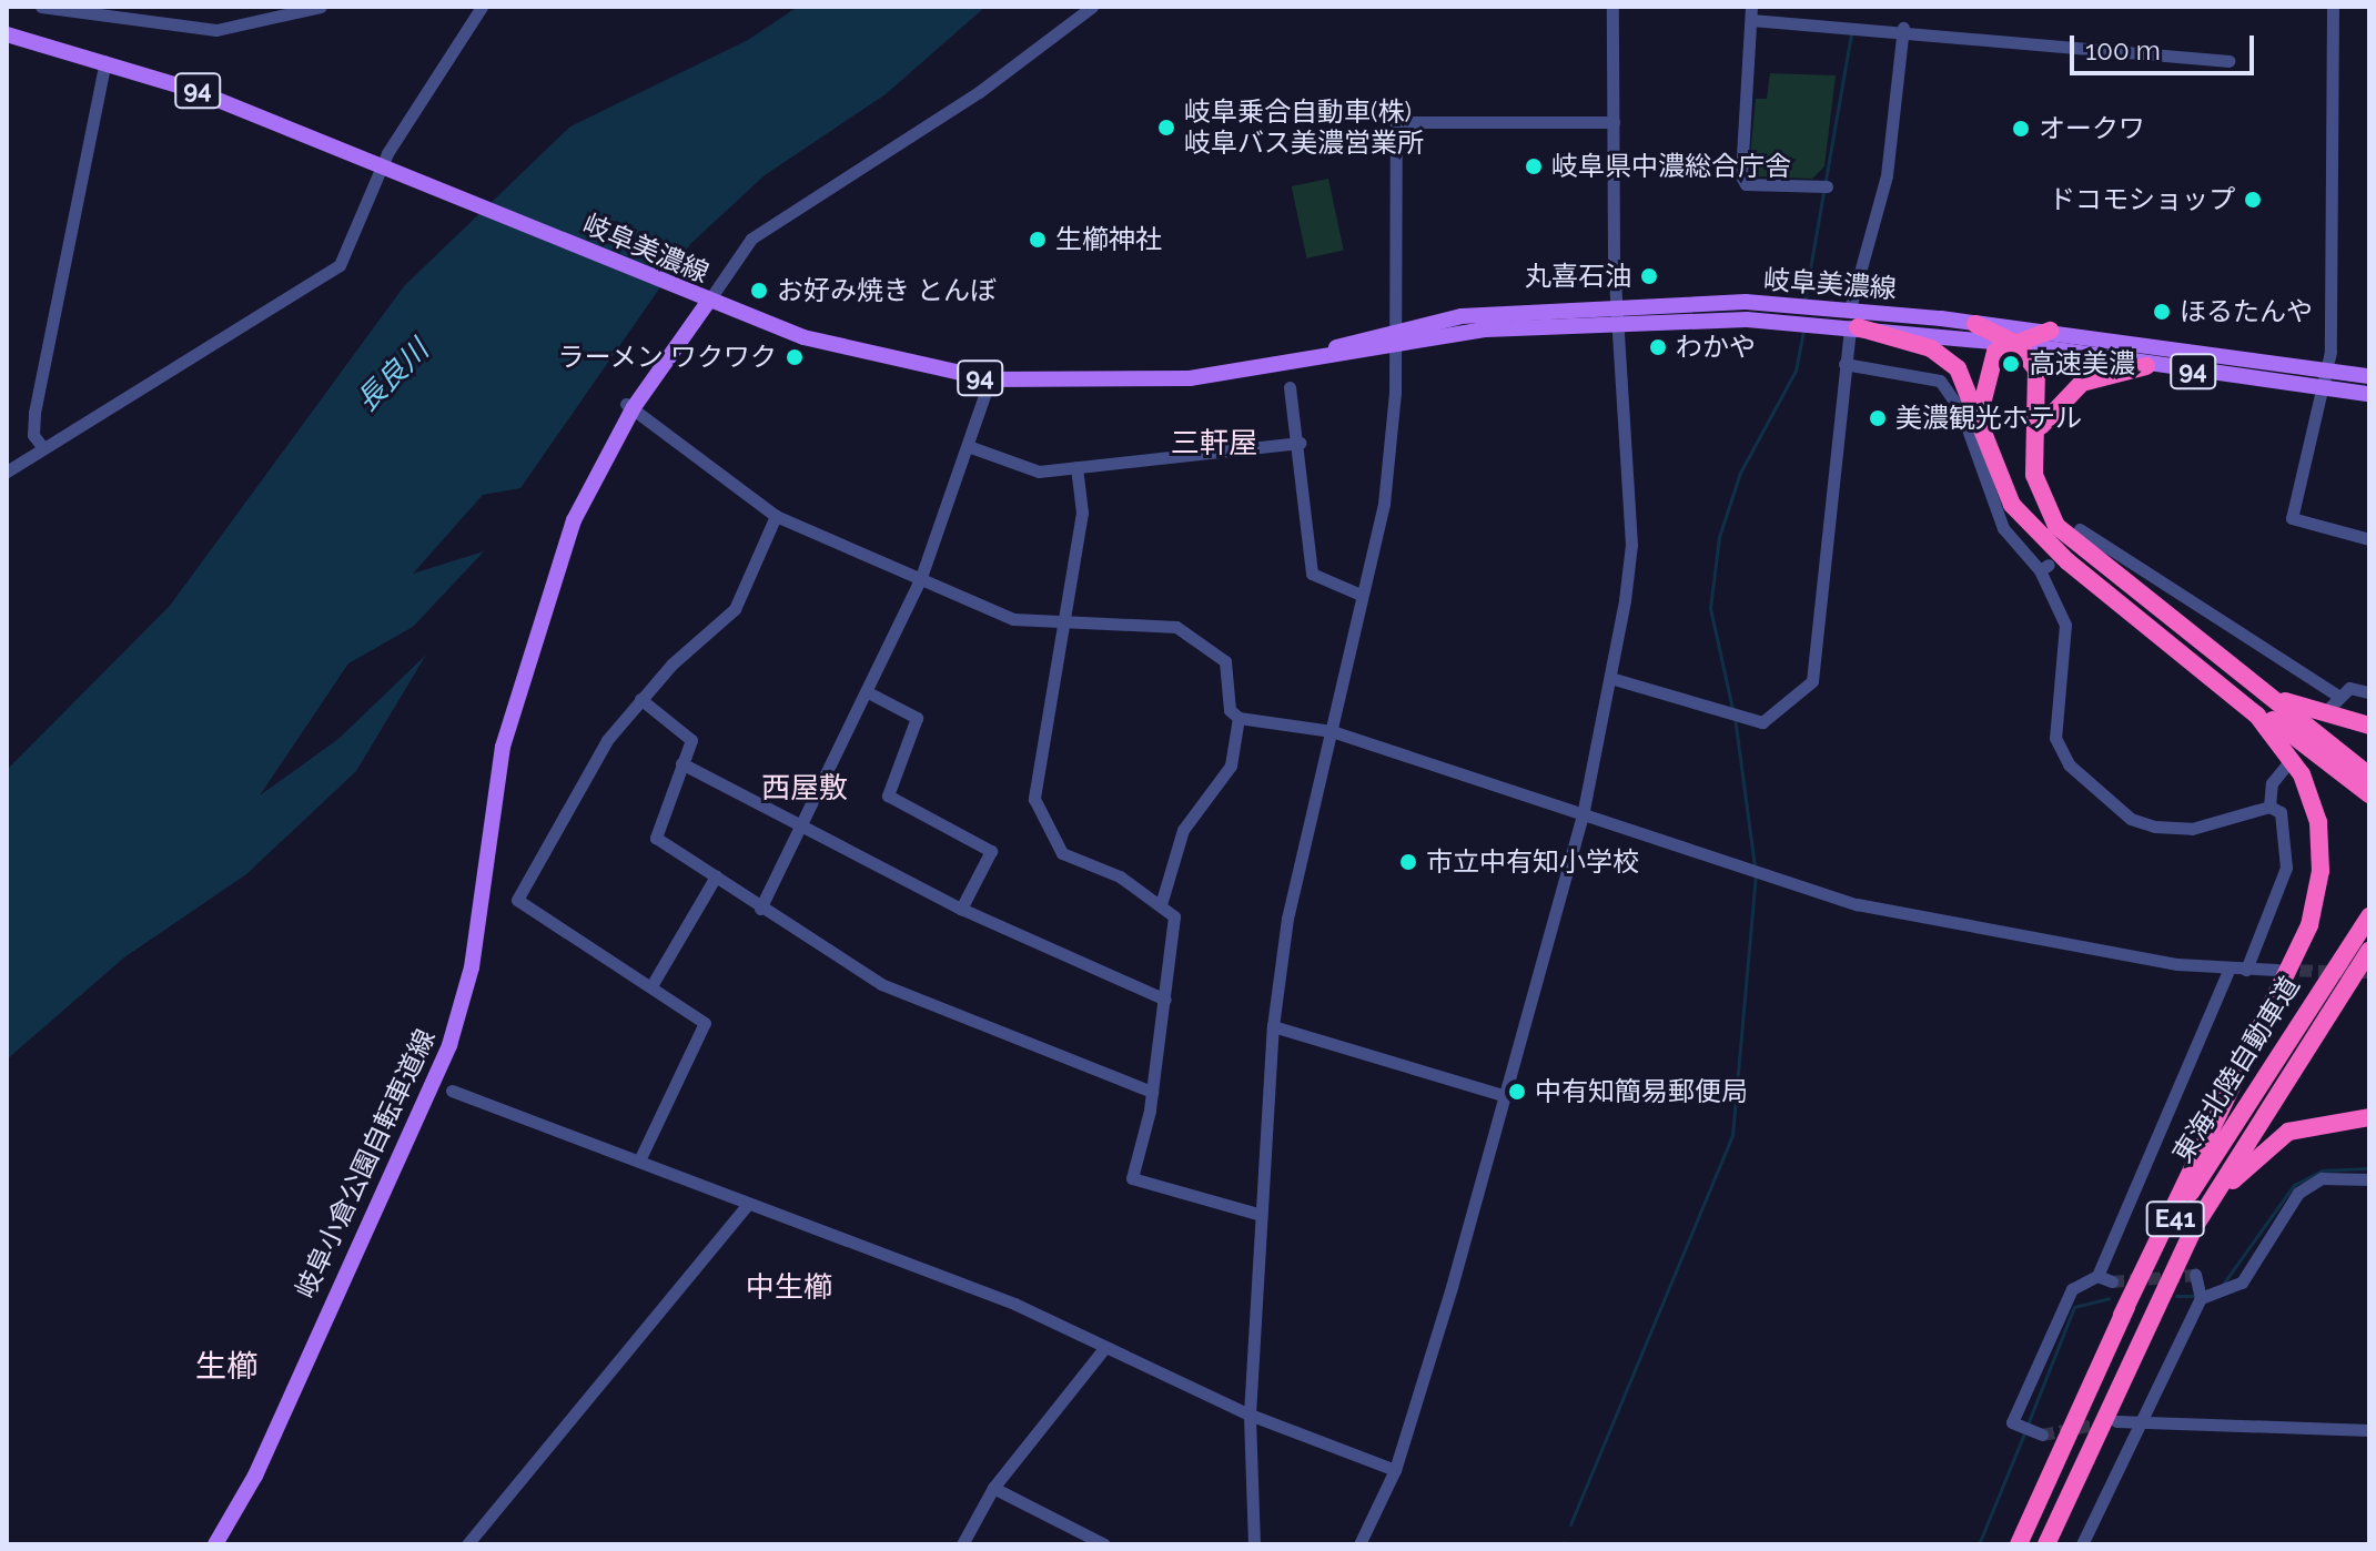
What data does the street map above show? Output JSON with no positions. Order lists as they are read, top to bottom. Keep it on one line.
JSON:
{"streets":{"highway":["東海北陸自動車道","E41"],"main road":["94","岐阜美濃線","岐阜小倉公園自転車道線"]},"crossings":[["岐阜美濃線","岐阜小倉公園自転車道線"]],"districts":["三軒屋","西屋敷","中生櫛","生櫛"],"water":["長良川"],"places":["岐阜乗合自動車(株) 岐阜バス美濃営業所","オークワ","岐阜県中濃総合庁舎","ドコモショップ","生櫛神社","丸喜石油","お好み焼き とんぼ","ほるたんや","わかや","ラーメン ワクワク","高速美濃","美濃観光ホテル","市立中有知小学校","中有知簡易郵便局"],"scale_bar":"100 m"}
